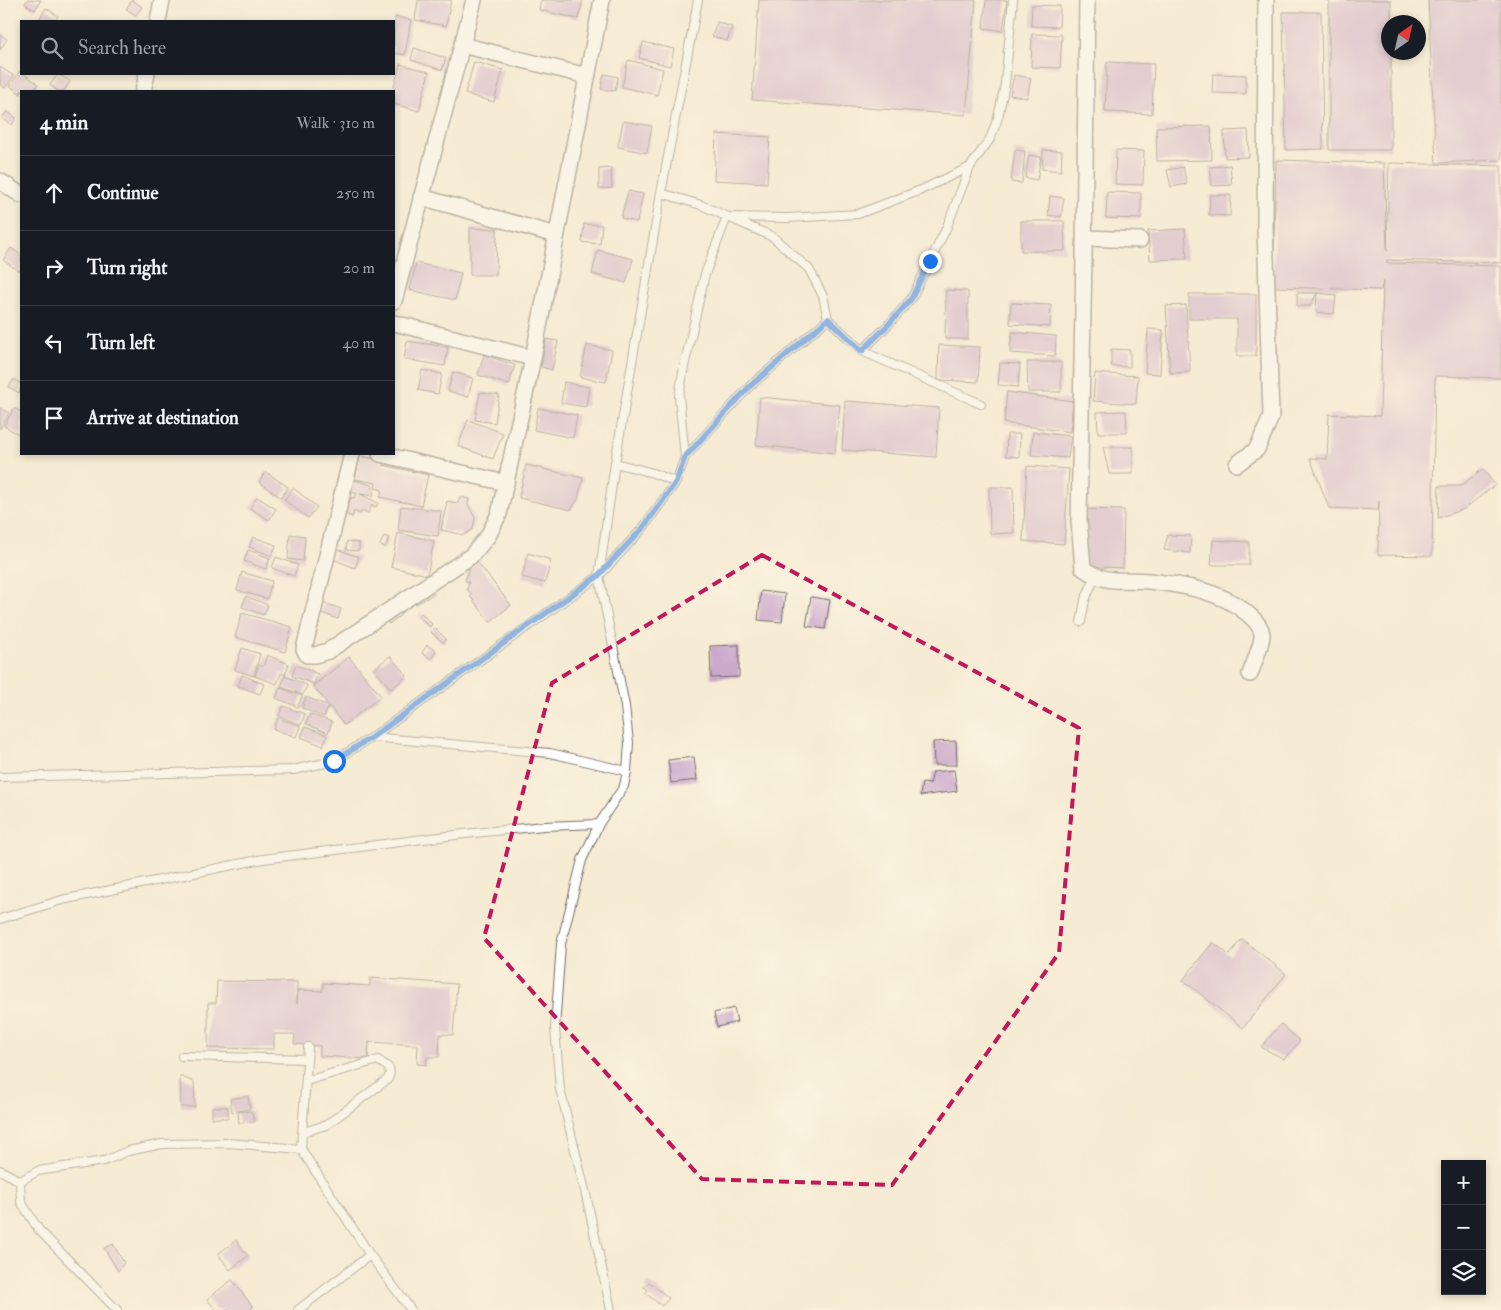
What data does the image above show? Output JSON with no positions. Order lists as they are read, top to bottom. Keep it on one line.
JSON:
{"north":"top right","page":{"search":"Search here","heading":["4 min","Walk · 310 m"],"list":[["Continue","250 m"],["Turn right","20 m"],["Turn left","40 m"],"Arrive at destination"],"map_buttons":["+","−"]}}
